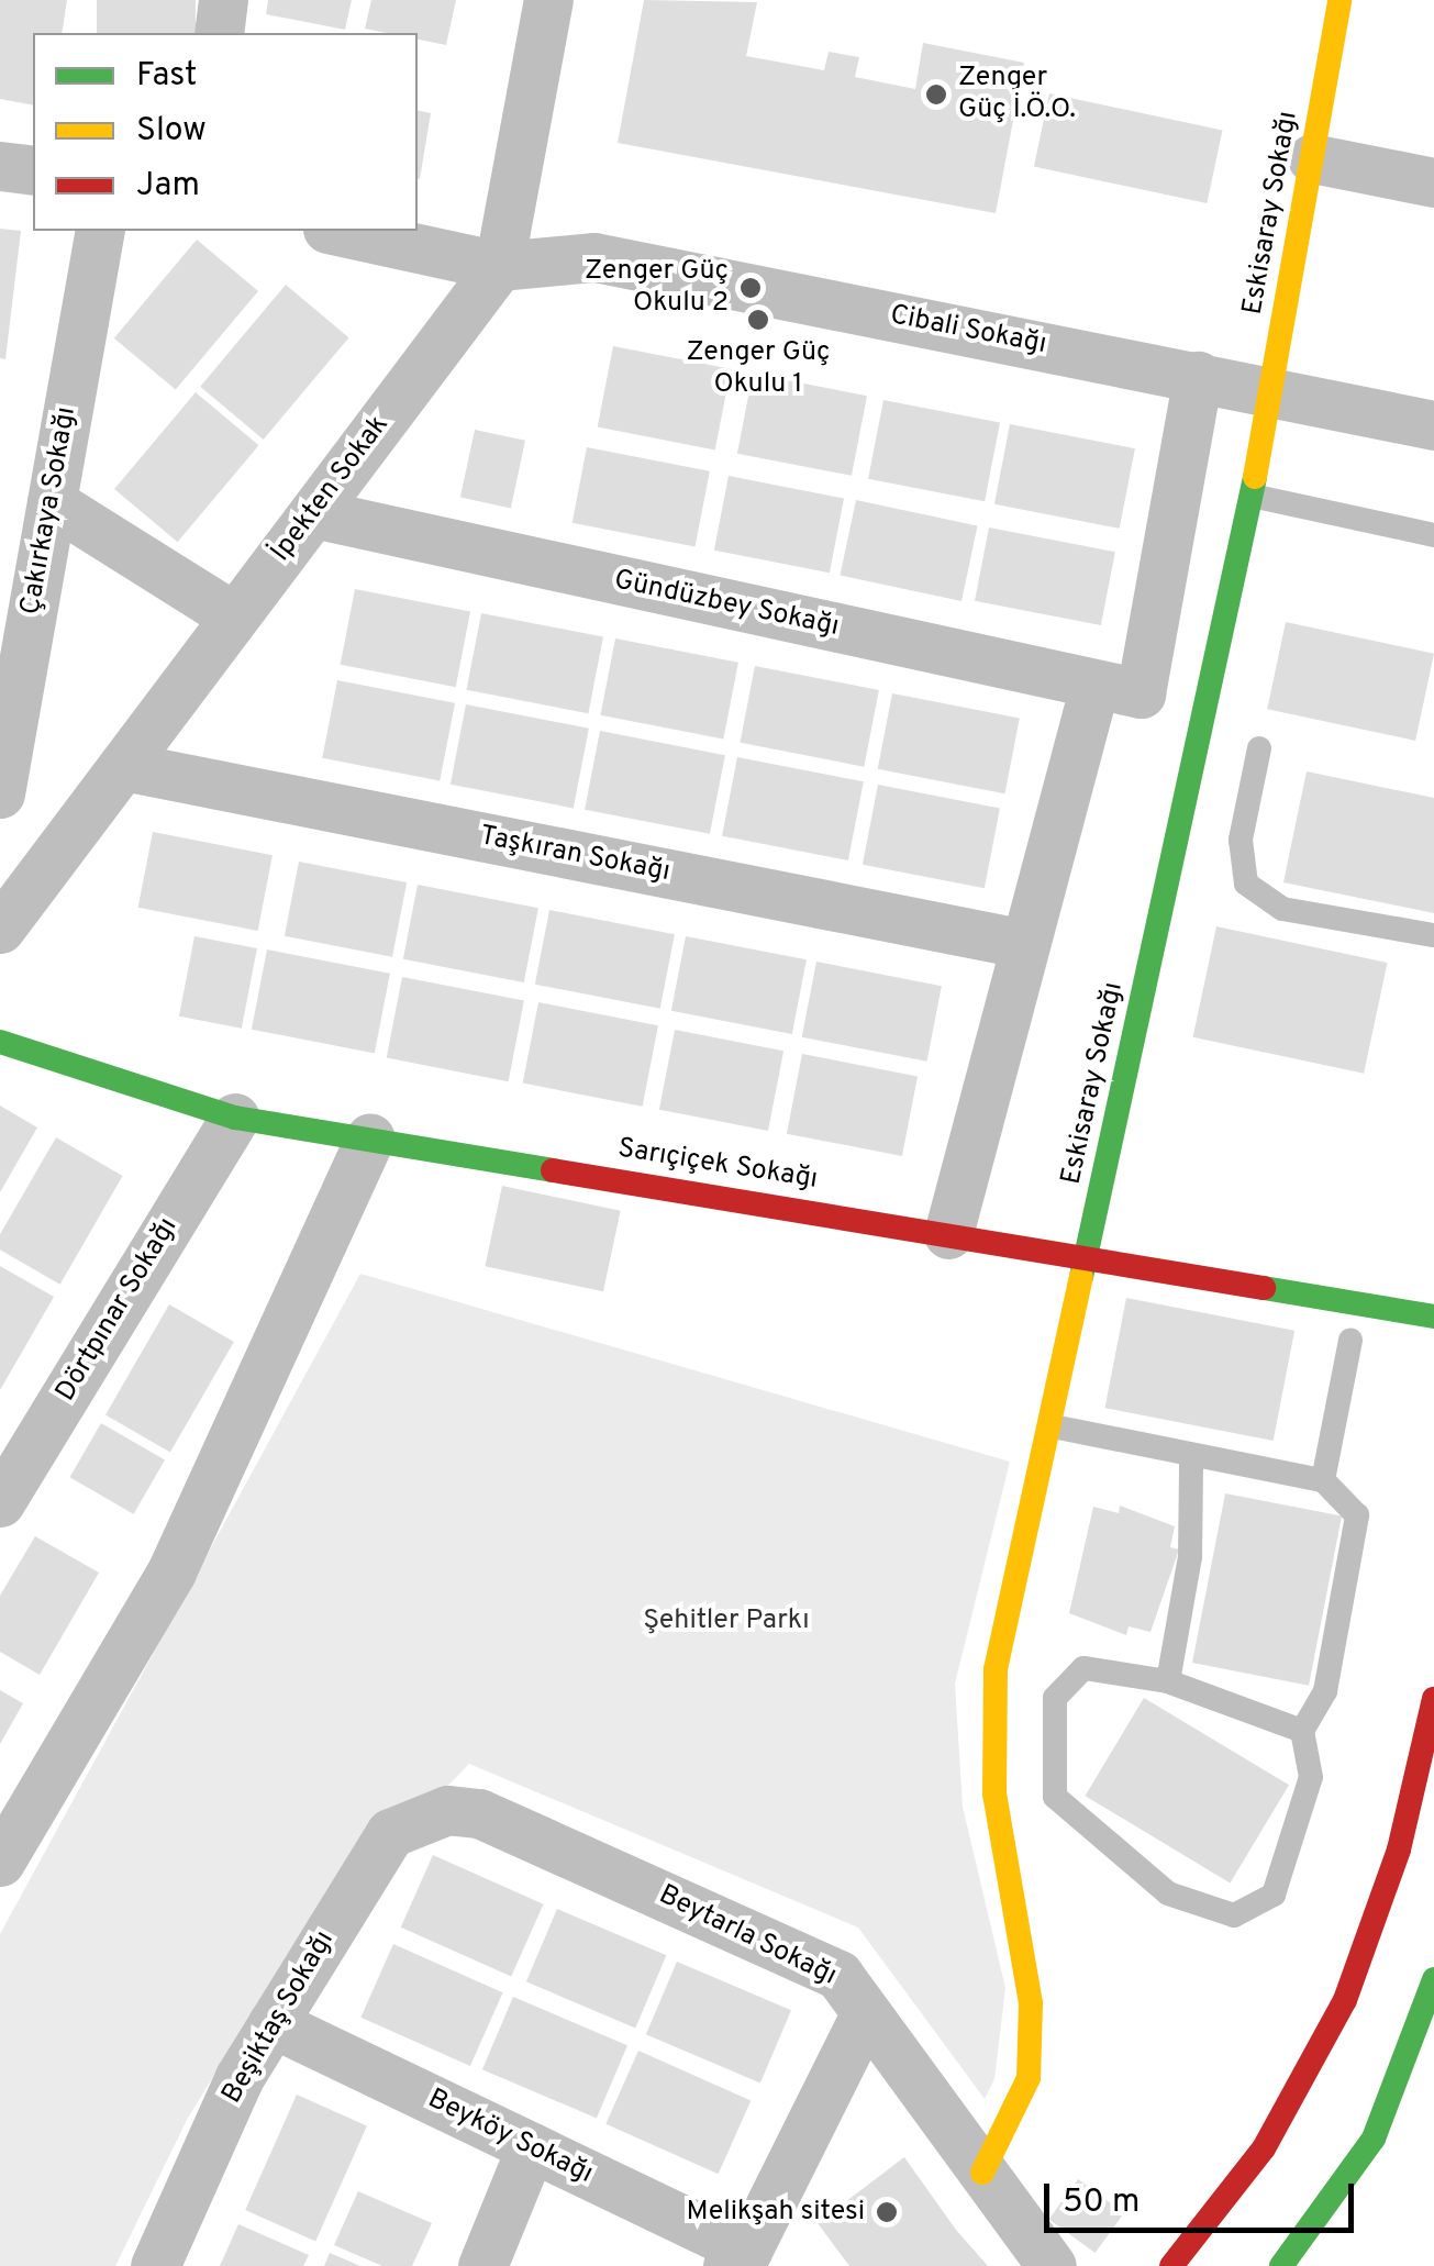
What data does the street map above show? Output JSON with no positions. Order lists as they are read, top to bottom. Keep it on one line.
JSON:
{"streets":{"street":["Eskisaray Sokağı","Cibali Sokağı","İpekten Sokak","Çakırkaya Sokağı","Gündüzbey Sokağı","Taşkıran Sokağı","Sarıçiçek Sokağı","Dörtpınar Sokağı","Beytarla Sokağı","Beşiktaş Sokağı","Beyköy Sokağı"]},"crossings":[["Eskisaray Sokağı","Cibali Sokağı"],["Eskisaray Sokağı","Sarıçiçek Sokağı"],["Eskisaray Sokağı","Beytarla Sokağı"],["Cibali Sokağı","İpekten Sokak"],["İpekten Sokak","Gündüzbey Sokağı"],["İpekten Sokak","Taşkıran Sokağı"],["Sarıçiçek Sokağı","Dörtpınar Sokağı"],["Beytarla Sokağı","Beşiktaş Sokağı"],["Beşiktaş Sokağı","Beyköy Sokağı"]],"parks":["Şehitler Parkı"],"places":["Zenger Güç İ.Ö.O.","Zenger Güç Okulu 2","Zenger Güç Okulu 1","Melikşah sitesi"],"legend":["Fast","Slow","Jam"],"scale_bar":"50 m"}
